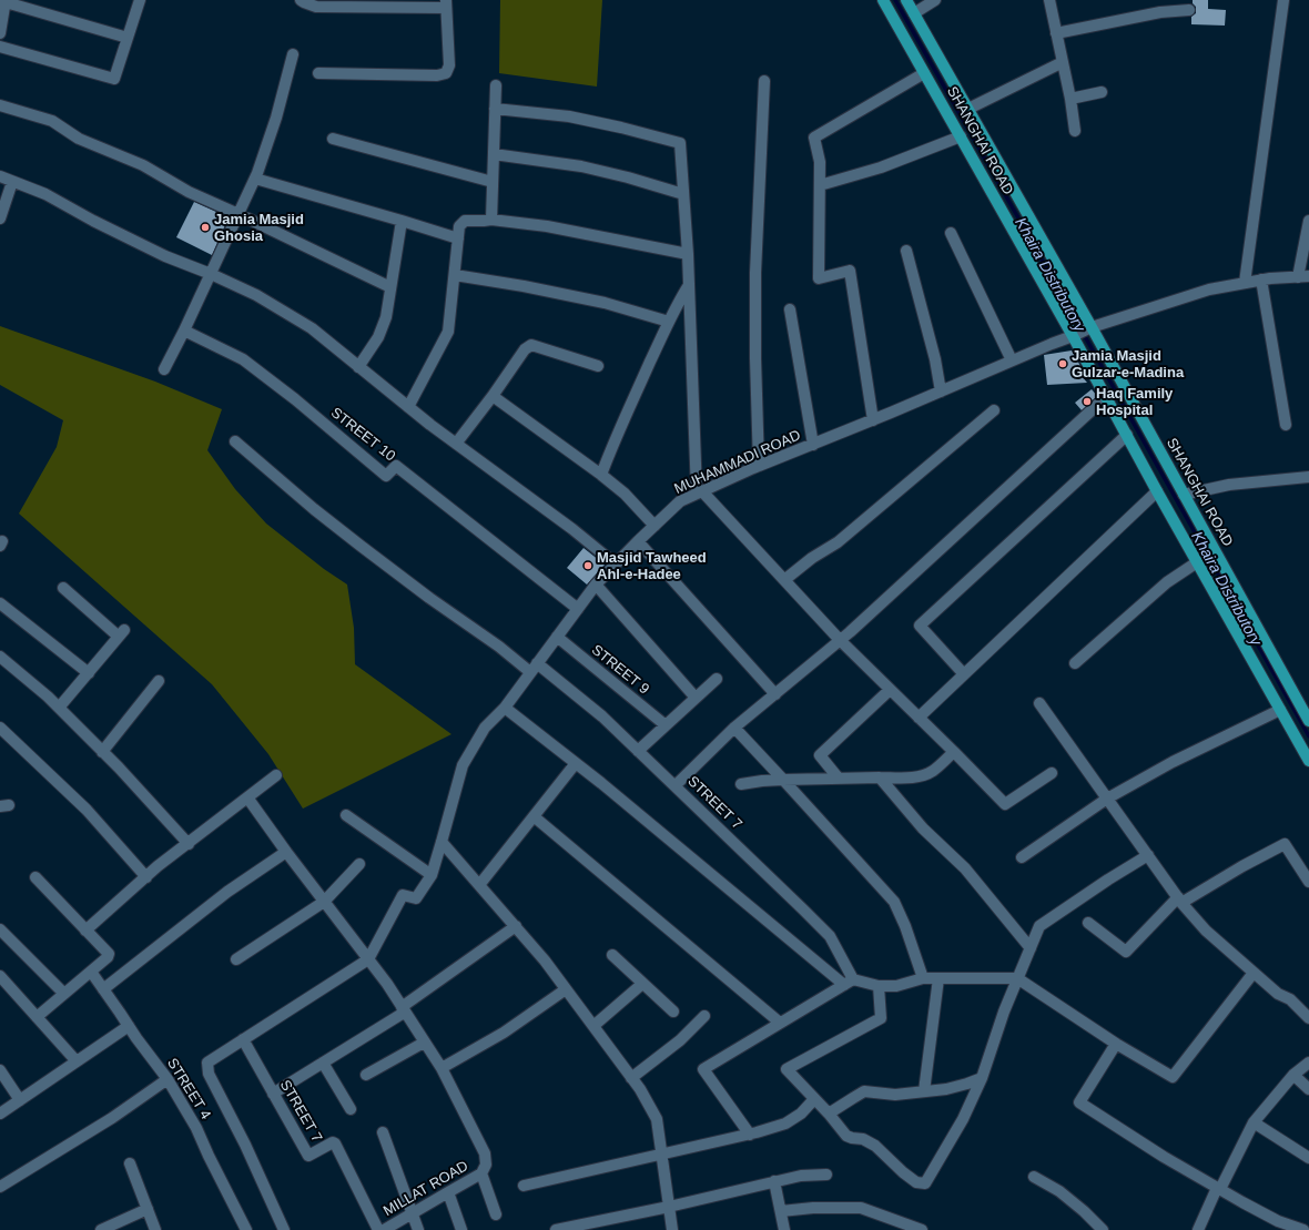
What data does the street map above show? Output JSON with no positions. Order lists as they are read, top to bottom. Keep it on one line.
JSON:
{"streets":{"main road":["SHANGHAI ROAD"],"street":["STREET 10","MUHAMMADI ROAD","STREET 9","STREET 7","STREET 4","MILLAT ROAD"]},"crossings":[["SHANGHAI ROAD","MUHAMMADI ROAD"],["STREET 10","MUHAMMADI ROAD"],["MUHAMMADI ROAD","STREET 9"],["MUHAMMADI ROAD","STREET 7"]],"water":["Khaira Distributory"],"places":["Jamia Masjid Ghosia","Jamia Masjid Gulzar-e-Madina","Haq Family Hospital","Masjid Tawheed Ahl-e-Hadee"]}
